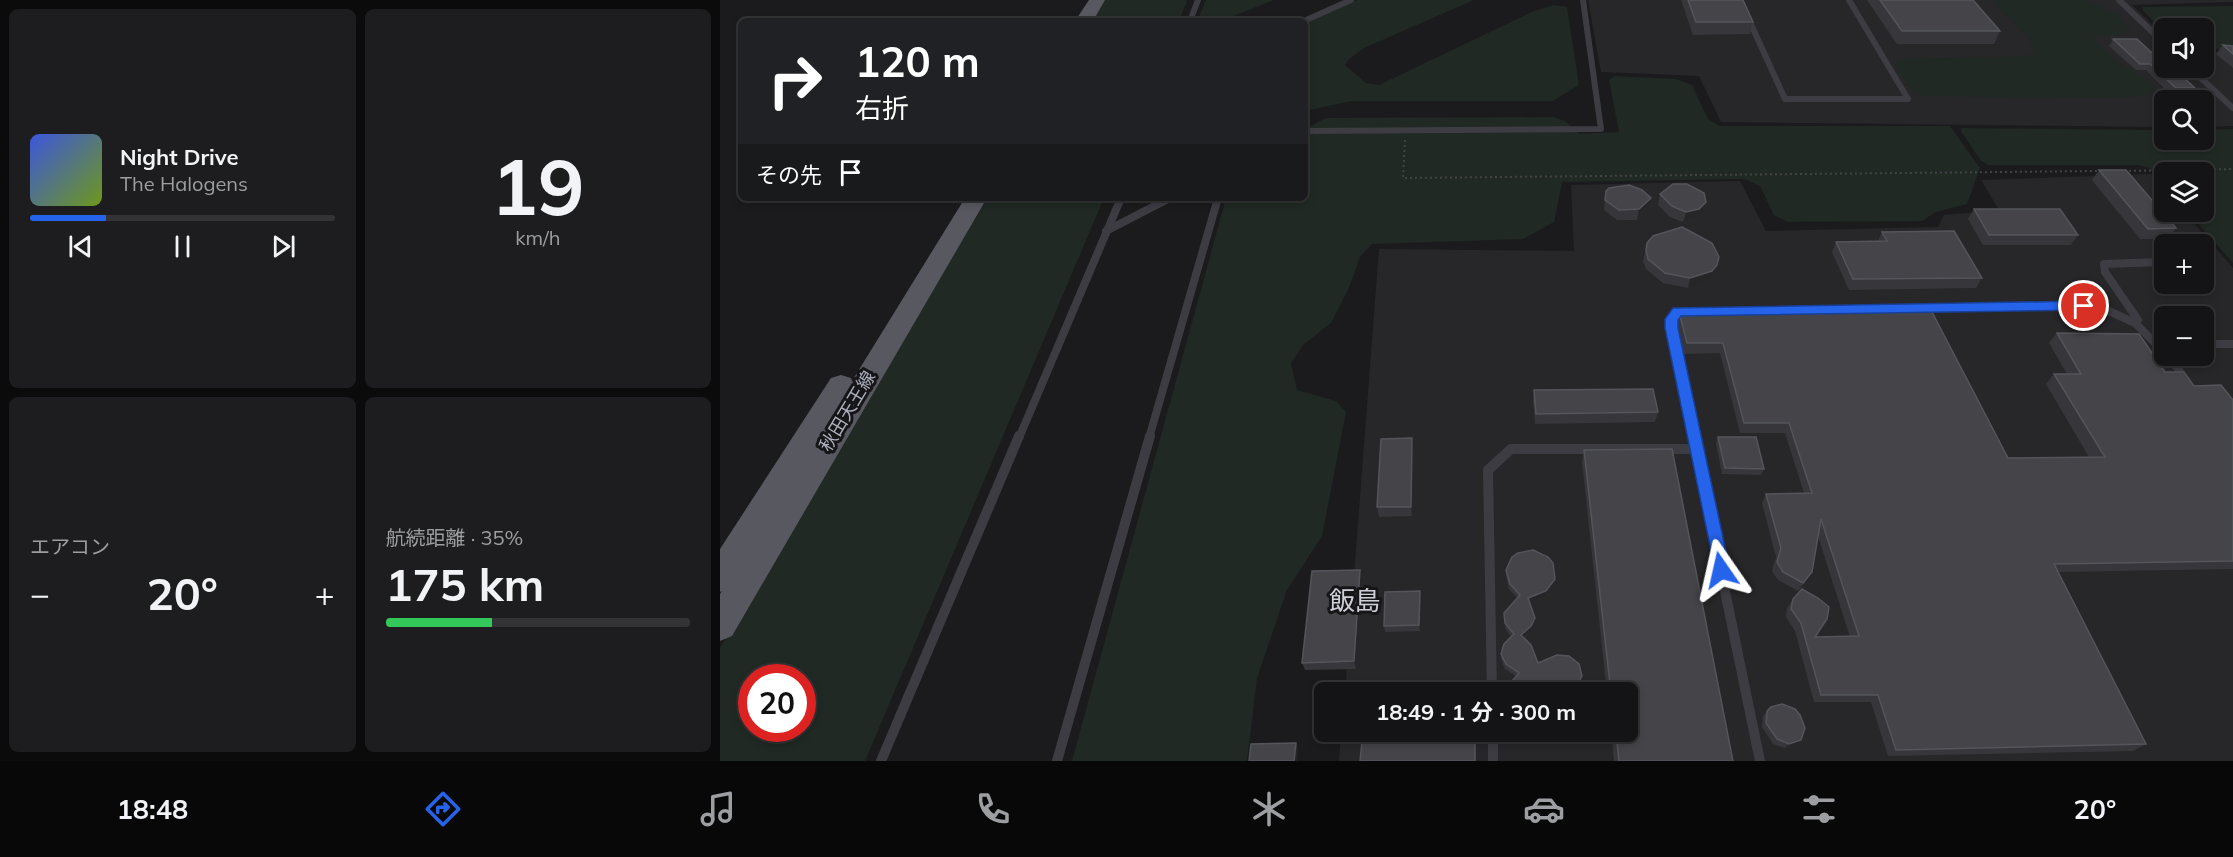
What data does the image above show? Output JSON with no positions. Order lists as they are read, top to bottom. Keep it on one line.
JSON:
{"streets":{"main road":["秋田天王線"]},"districts":["飯島"],"page":{"tile":[["19","km/h"],"エアコン",["航続距離 · 35%","175 km"]],"map_buttons":["+","−"],"turn":["120 m","右折"],"song":["Night Drive","The Halogens"],"then":"その先","heat":["−","20°","+"],"limit":"20","trip":"18:49 · 1 分 · 300 m","tabs":["18:48","20°"]}}
